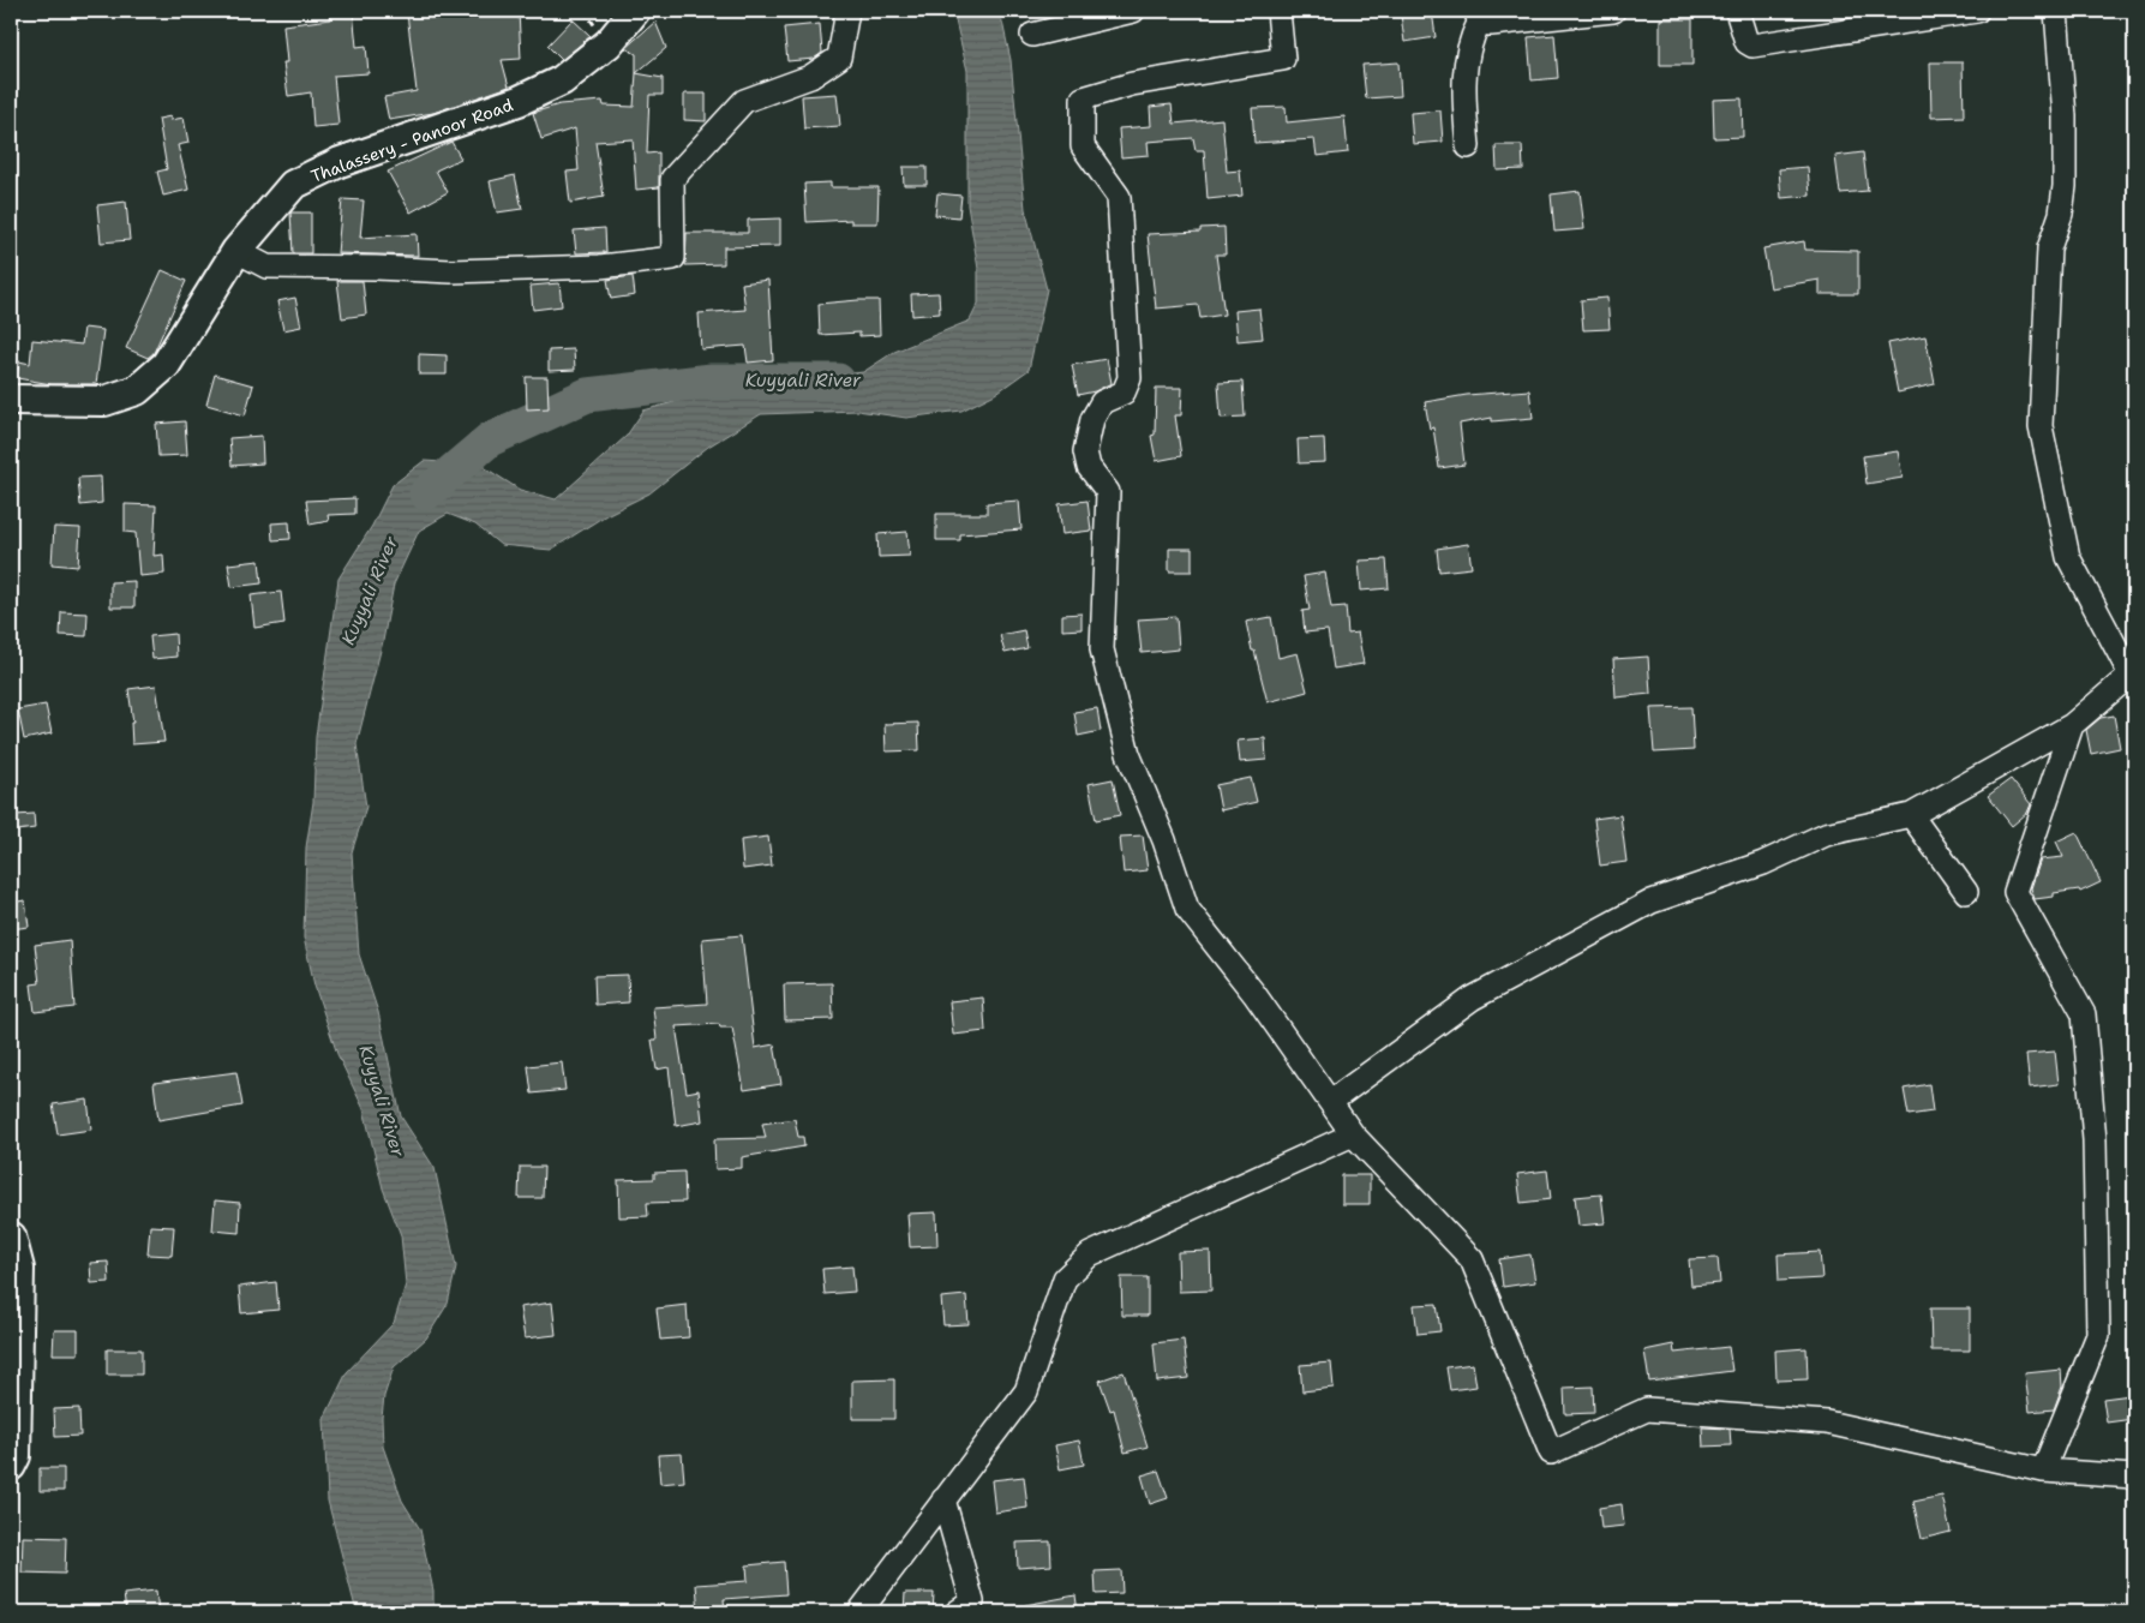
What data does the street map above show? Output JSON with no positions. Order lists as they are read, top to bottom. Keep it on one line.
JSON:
{"streets":{"main road":["Thalassery - Panoor Road"]},"water":["Kuyyali River"]}
